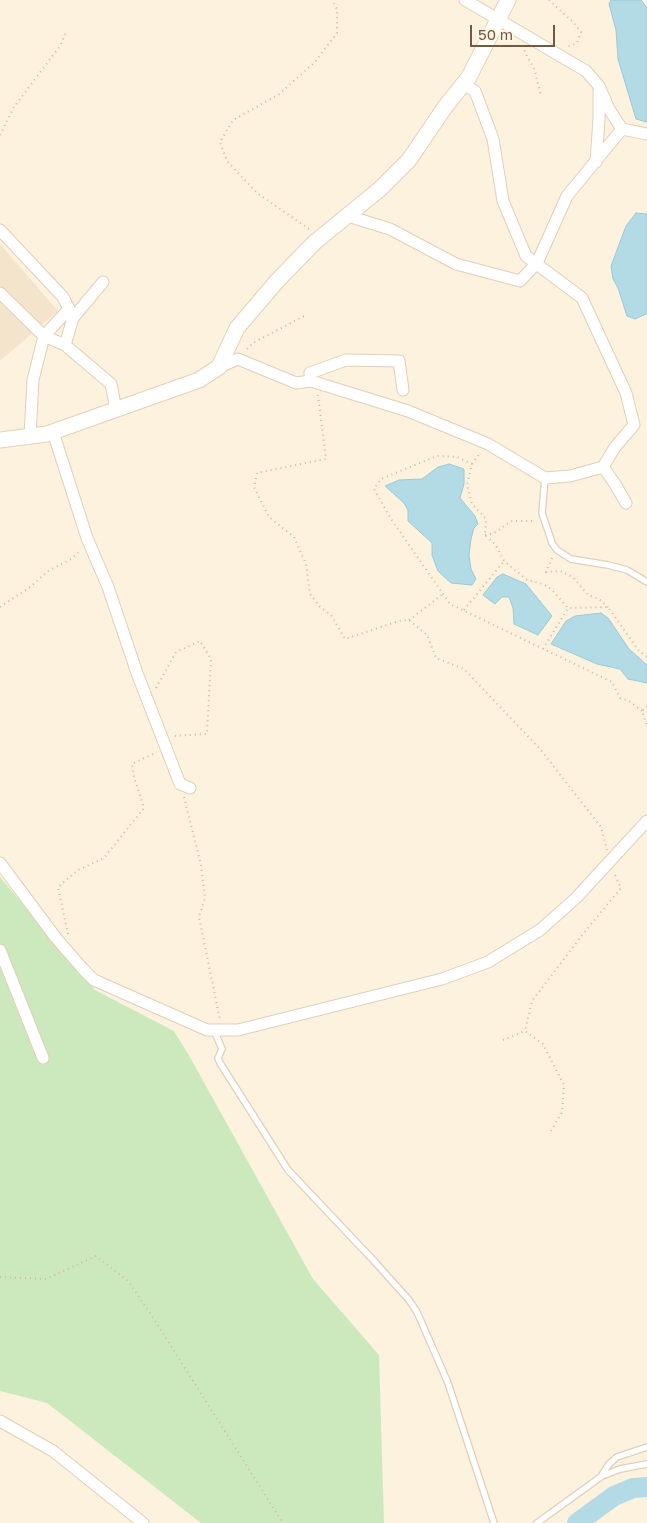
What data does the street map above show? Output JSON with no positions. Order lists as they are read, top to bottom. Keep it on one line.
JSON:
{"scale_bar":"50 m"}
